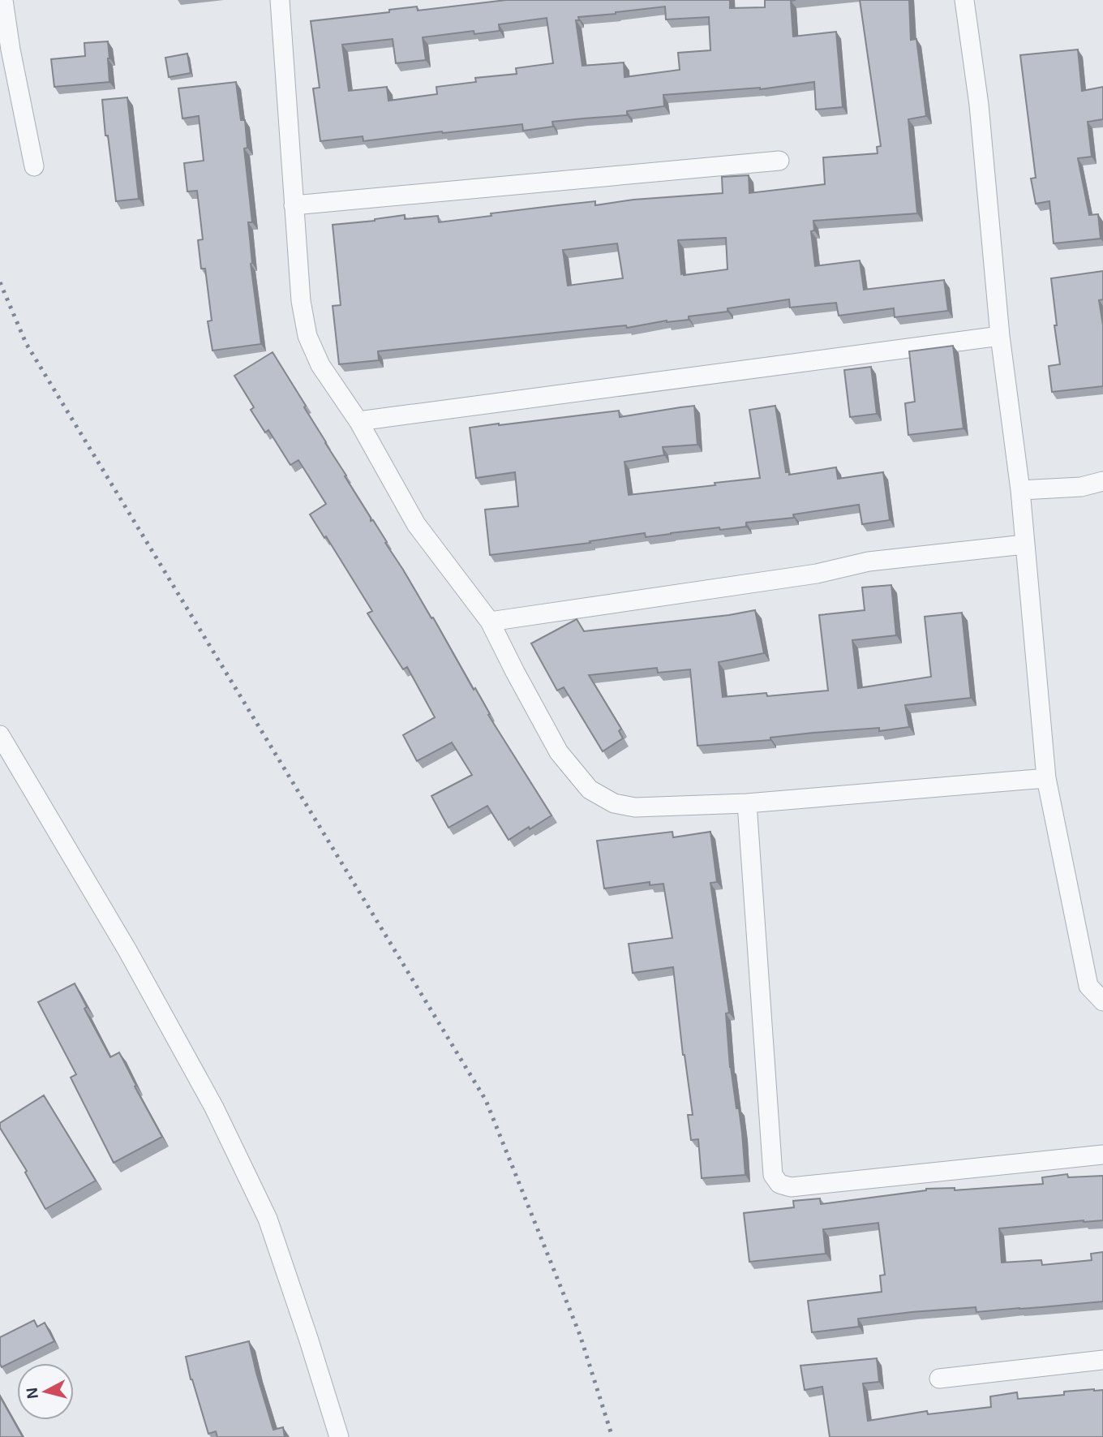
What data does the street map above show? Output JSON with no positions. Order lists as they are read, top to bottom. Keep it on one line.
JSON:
{"north":"left"}
